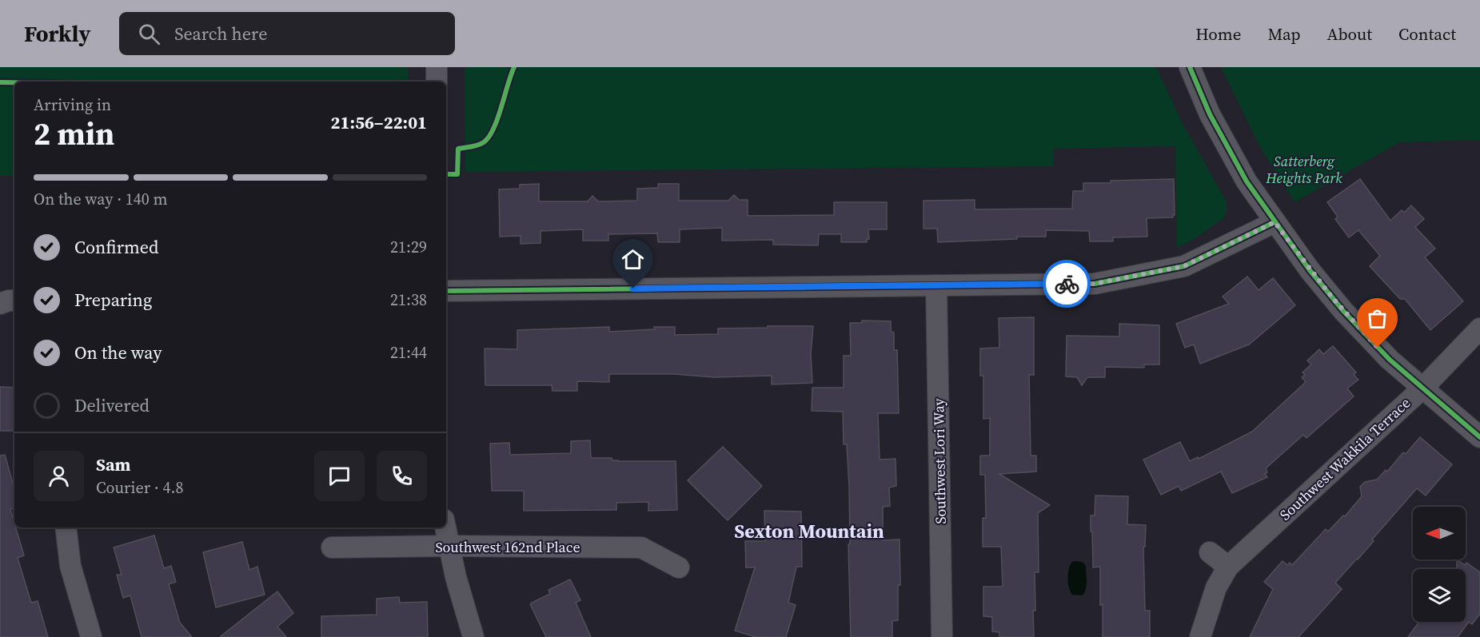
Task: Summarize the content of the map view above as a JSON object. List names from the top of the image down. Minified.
{"streets":{"street":["Southwest Wakkila Terrace","Southwest Lori Way","Southwest 162nd Place"]},"districts":["Sexton Mountain"],"parks":["Satterberg Heights Park"],"north":"left","page":{"header":"Forkly","search":"Search here","nav":["Home","Map","About","Contact"],"heading":["2 min","Arriving in","21:56–22:01"],"panel":["Sam","Courier · 4.8"],"bar":"On the way · 140 m","list":[["Confirmed","21:29"],["Preparing","21:38"],["On the way","21:44"],"Delivered"]}}
